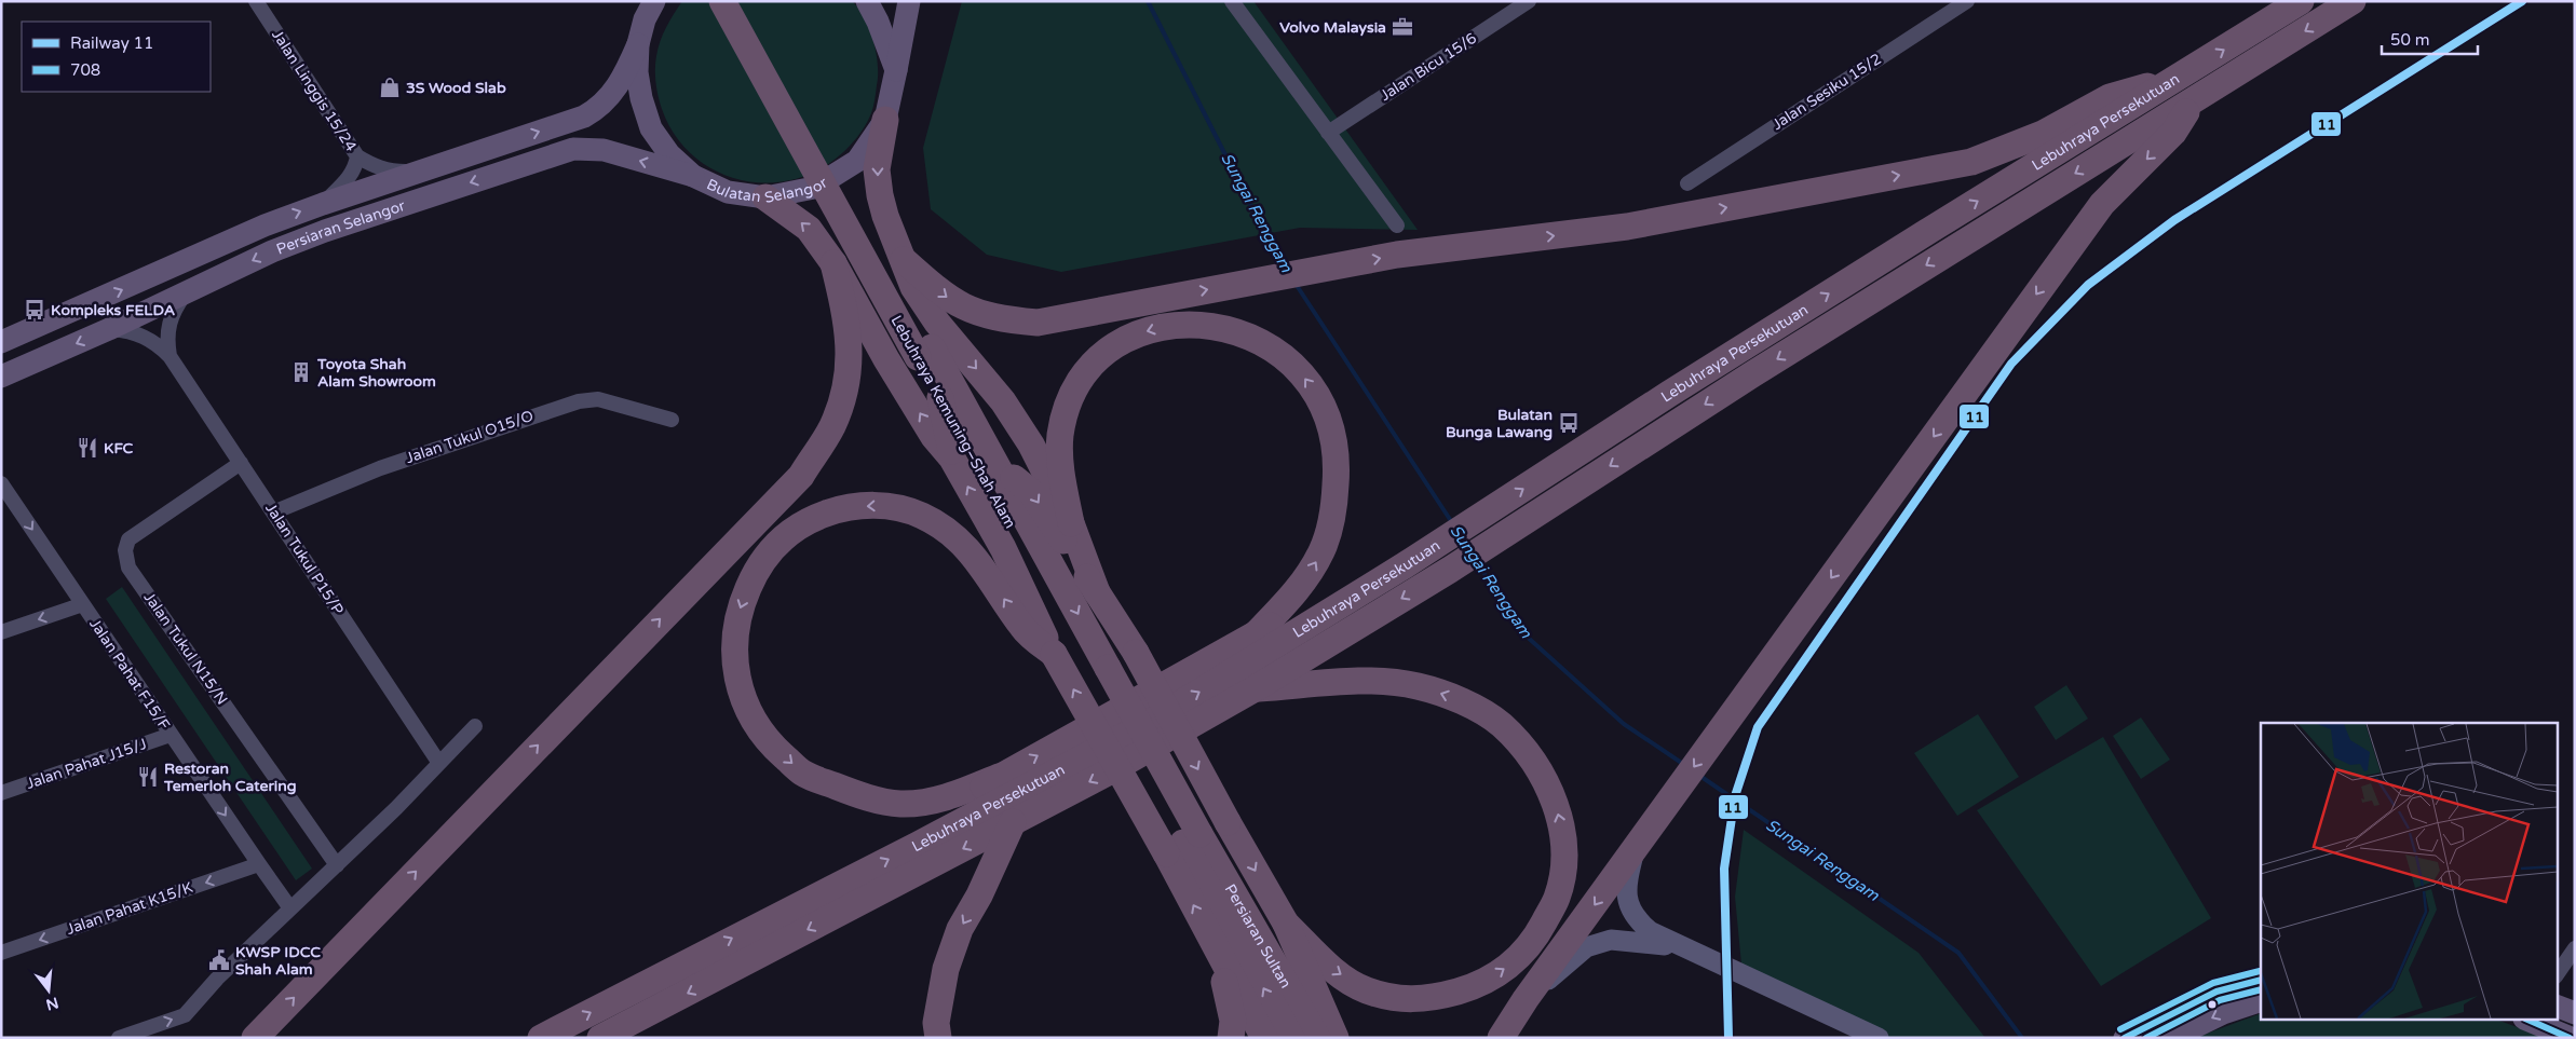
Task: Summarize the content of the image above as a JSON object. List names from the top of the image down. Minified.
{"streets":{"highway":["Lebuhraya Persekutuan","Lebuhraya Kemuning–Shah Alam","Persiaran Sultan"],"main road":["Bulatan Selangor","Persiaran Selangor"],"street":["Jalan Bicu 15/6","Jalan Linggis 15/24","Jalan Sesiku 15/2","Jalan Tukul O15/O","Jalan Tukul P15/P","Jalan Tukul N15/N","Jalan Pahat F15/F","Jalan Pahat J15/J","Jalan Pahat K15/K"]},"crossings":[["Jalan Linggis 15/24","Persiaran Selangor"],["Bulatan Selangor","Persiaran Selangor"],["Lebuhraya Kemuning–Shah Alam","Persiaran Sultan"],["Jalan Tukul O15/O","Jalan Tukul P15/P"],["Jalan Tukul P15/P","Jalan Tukul N15/N"],["Jalan Pahat F15/F","Jalan Pahat J15/J"],["Jalan Pahat F15/F","Jalan Pahat K15/K"]],"one_way":["Jalan Pahat F15/F"],"water":["Sungai Renggam"],"places":{"office":["Volvo Malaysia"],"shop":["3S Wood Slab"],"bus stop":["Kompleks FELDA","Bulatan Bunga Lawang"],"building":["Toyota Shah Alam Showroom"],"restaurant":["KFC","Restoran Temerloh Catering"],"public building":["KWSP IDCC Shah Alam"]},"lines":["rail line 11","transit line 708"],"legend":["Railway 11","708"],"scale_bar":"50 m","north":"bottom"}
